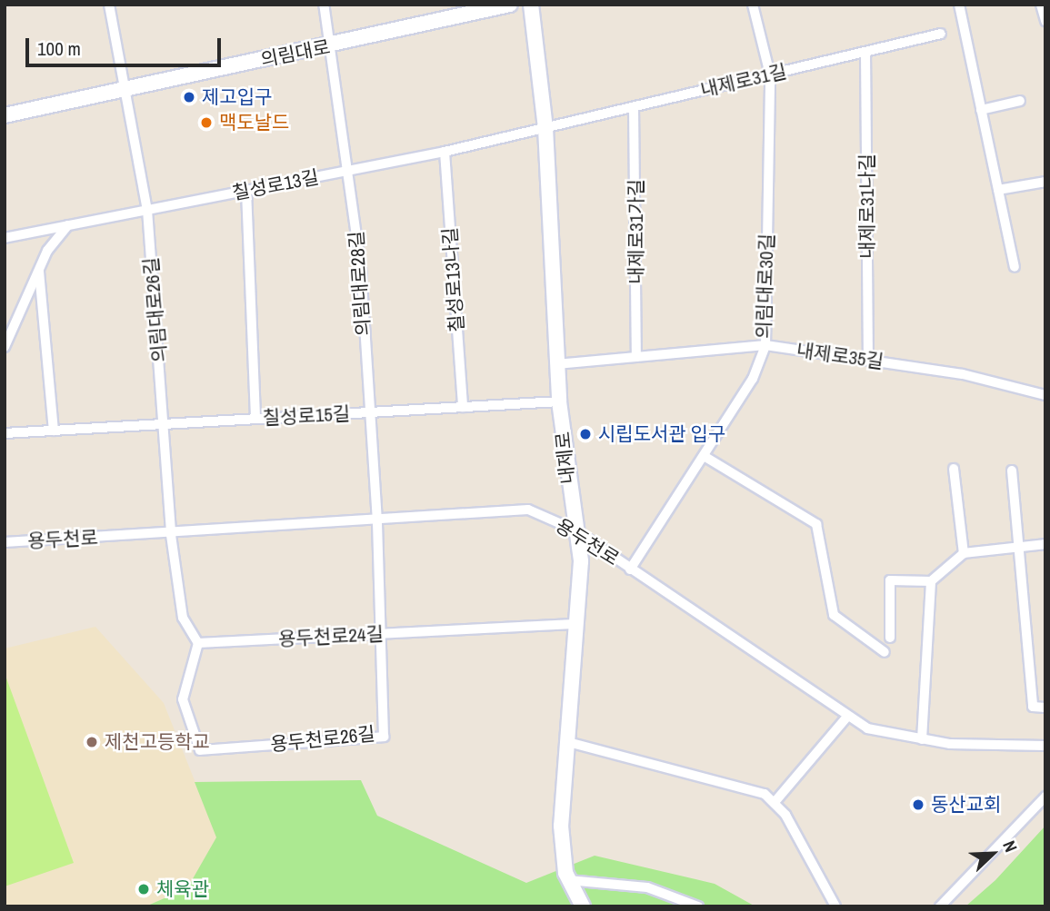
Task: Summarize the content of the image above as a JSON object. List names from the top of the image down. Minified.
{"streets":{"street":["의림대로","내제로31길","칠성로13길","내제로31나길","내제로31가길","칠성로13나길","의림대로28길","의림대로30길","의림대로26길","내제로35길","칠성로15길","내제로","용두천로","용두천로24길","용두천로26길"]},"crossings":[["의림대로","의림대로28길"],["의림대로","의림대로26길"],["내제로31길","칠성로13길"],["내제로31길","내제로31나길"],["내제로31길","내제로31가길"],["내제로31길","의림대로30길"],["내제로31길","내제로"],["칠성로13길","칠성로13나길"],["칠성로13길","의림대로28길"],["칠성로13길","의림대로26길"],["칠성로13길","내제로"],["내제로31나길","내제로35길"],["내제로31가길","내제로35길"],["칠성로13나길","칠성로15길"],["의림대로28길","칠성로15길"],["의림대로28길","용두천로"],["의림대로28길","용두천로26길"],["의림대로30길","내제로35길"],["의림대로30길","용두천로"],["의림대로26길","칠성로15길"],["의림대로26길","용두천로"],["내제로35길","내제로"],["칠성로15길","내제로"],["내제로","용두천로"],["내제로","용두천로24길"],["용두천로","용두천로26길"],["용두천로24길","용두천로26길"]],"places":["제고입구","맥도날드","시립도서관 입구","제천고등학교","동산교회","체육관"],"scale_bar":"100 m","north":"top right"}
